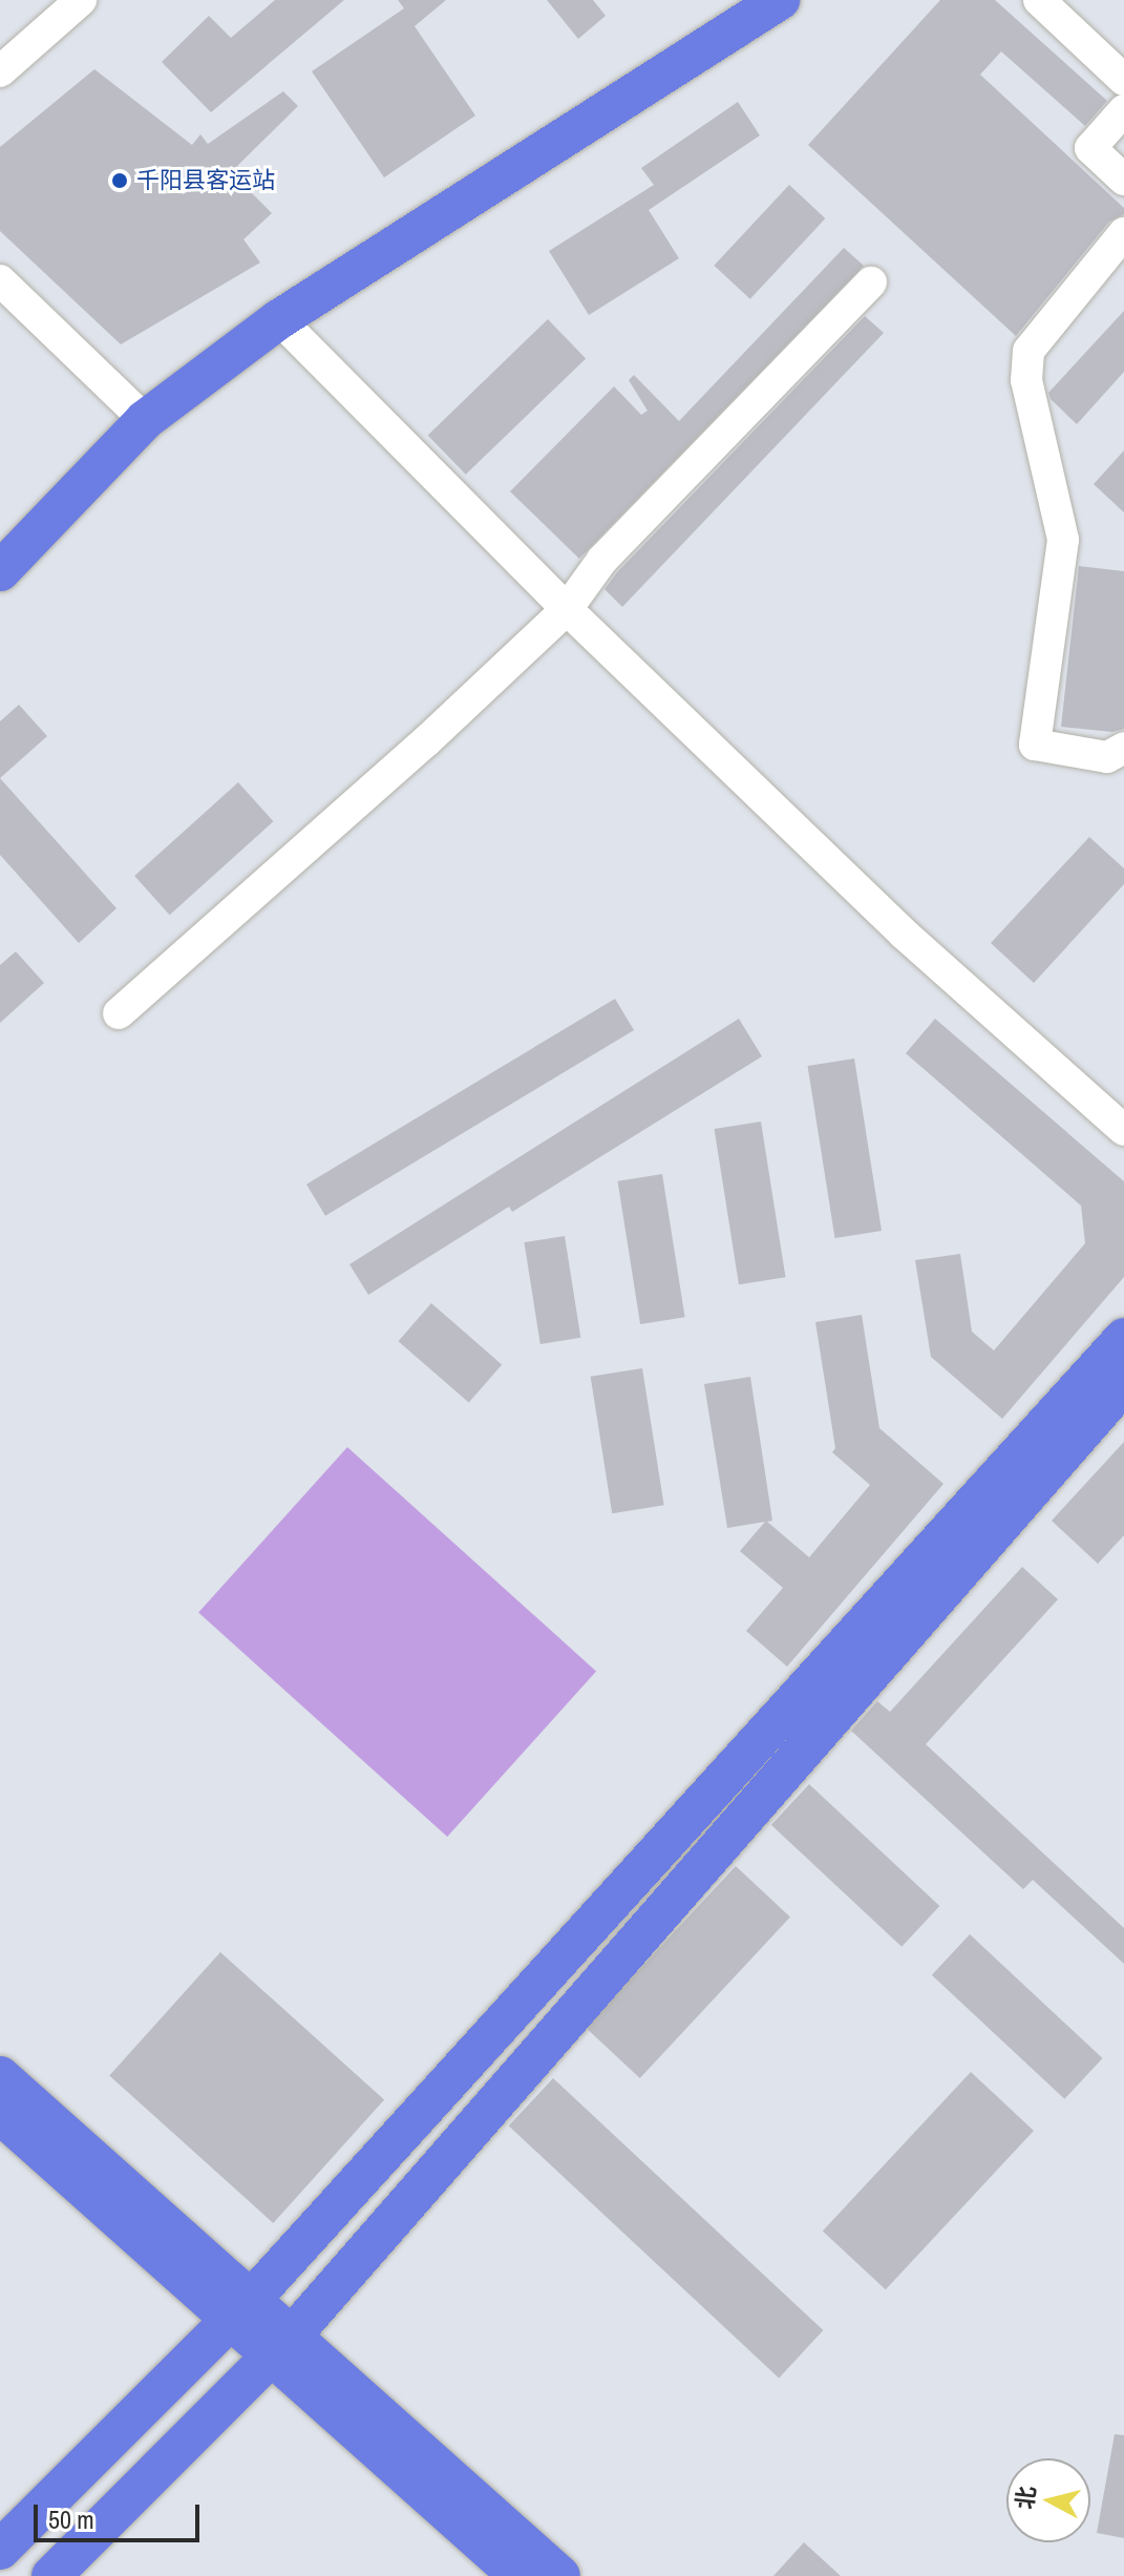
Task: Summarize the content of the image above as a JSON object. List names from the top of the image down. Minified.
{"places":["千阳县客运站"],"scale_bar":"50 m","north":"left"}
